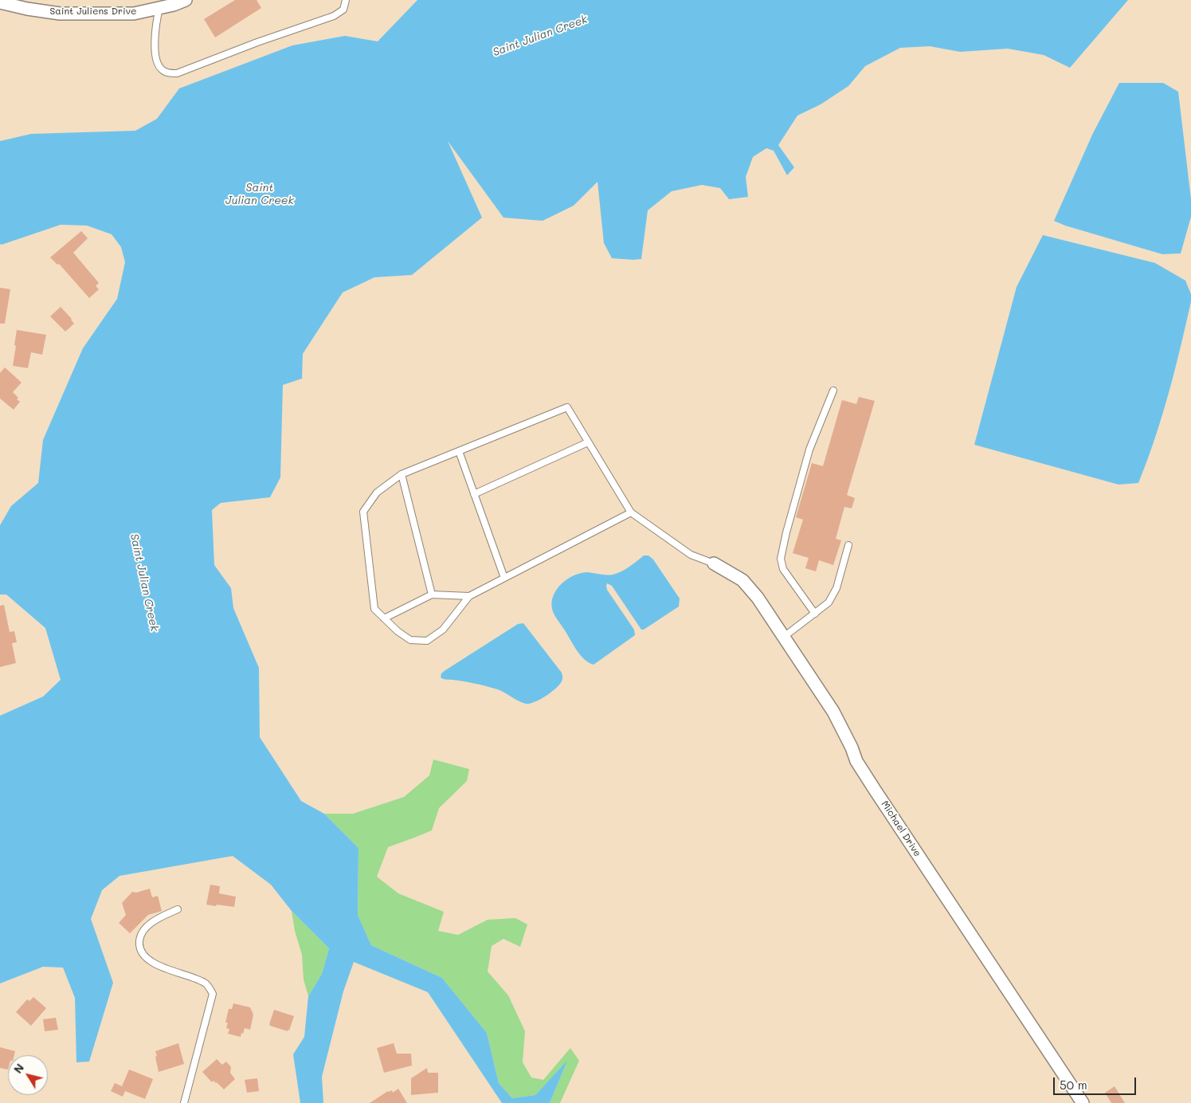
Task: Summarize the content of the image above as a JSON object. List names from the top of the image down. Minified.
{"streets":{"street":["Saint Juliens Drive","Michael Drive"]},"water":["Saint Julian Creek"],"scale_bar":"50 m","north":"top left"}
